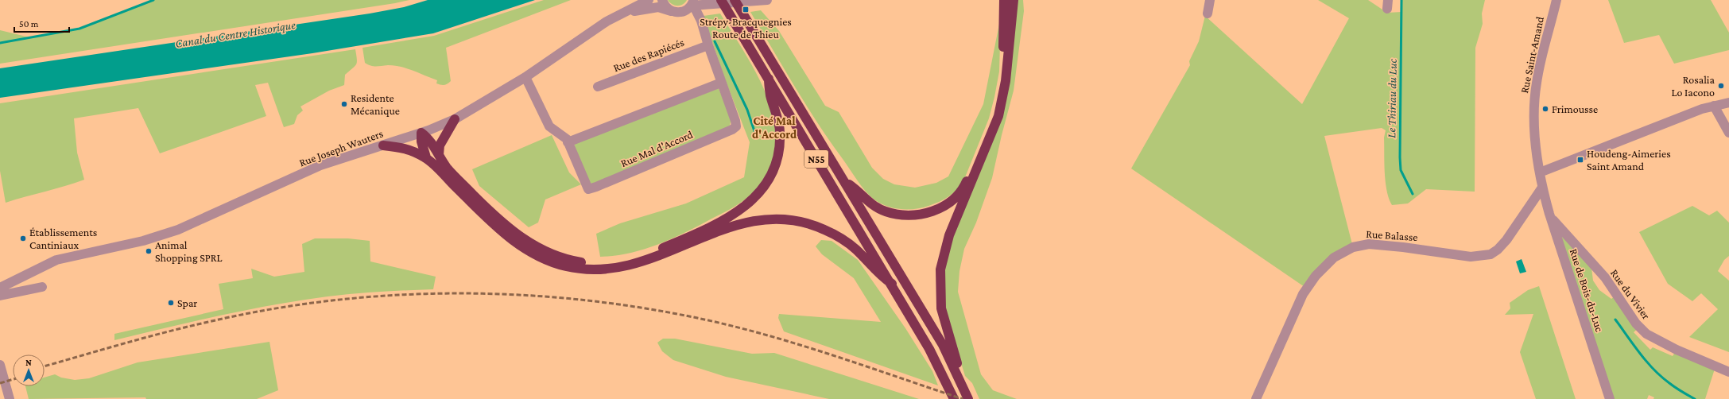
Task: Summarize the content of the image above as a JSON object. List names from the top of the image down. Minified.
{"streets":{"highway":["N55"],"street":["Rue des Rapiécés","Rue Saint-Amand","Rue Joseph Wauters","Rue Mal d'Accord","Rue Balasse","Rue de Bois-du-Luc","Rue du Vivier"]},"crossings":[["Rue des Rapiécés","Rue Mal d'Accord"],["Rue Saint-Amand","Rue Balasse"],["Rue Saint-Amand","Rue de Bois-du-Luc"],["Rue Joseph Wauters","Rue Mal d'Accord"],["Rue Balasse","Rue de Bois-du-Luc"],["Rue de Bois-du-Luc","Rue du Vivier"]],"districts":["Cité Mal d'Accord"],"water":["Canal du Centre Historique","Le Thiriau du Luc"],"places":{"transit":["Strépy-Bracquegnies Route de Thieu","Houdeng-Aimeries Saint Amand"],"other":["Rosalia Lo Iacono","Residente Mécanique","Frimousse","Établissements Cantiniaux","Animal Shopping SPRL","Spar"]},"scale_bar":"50 m","north":"top"}
